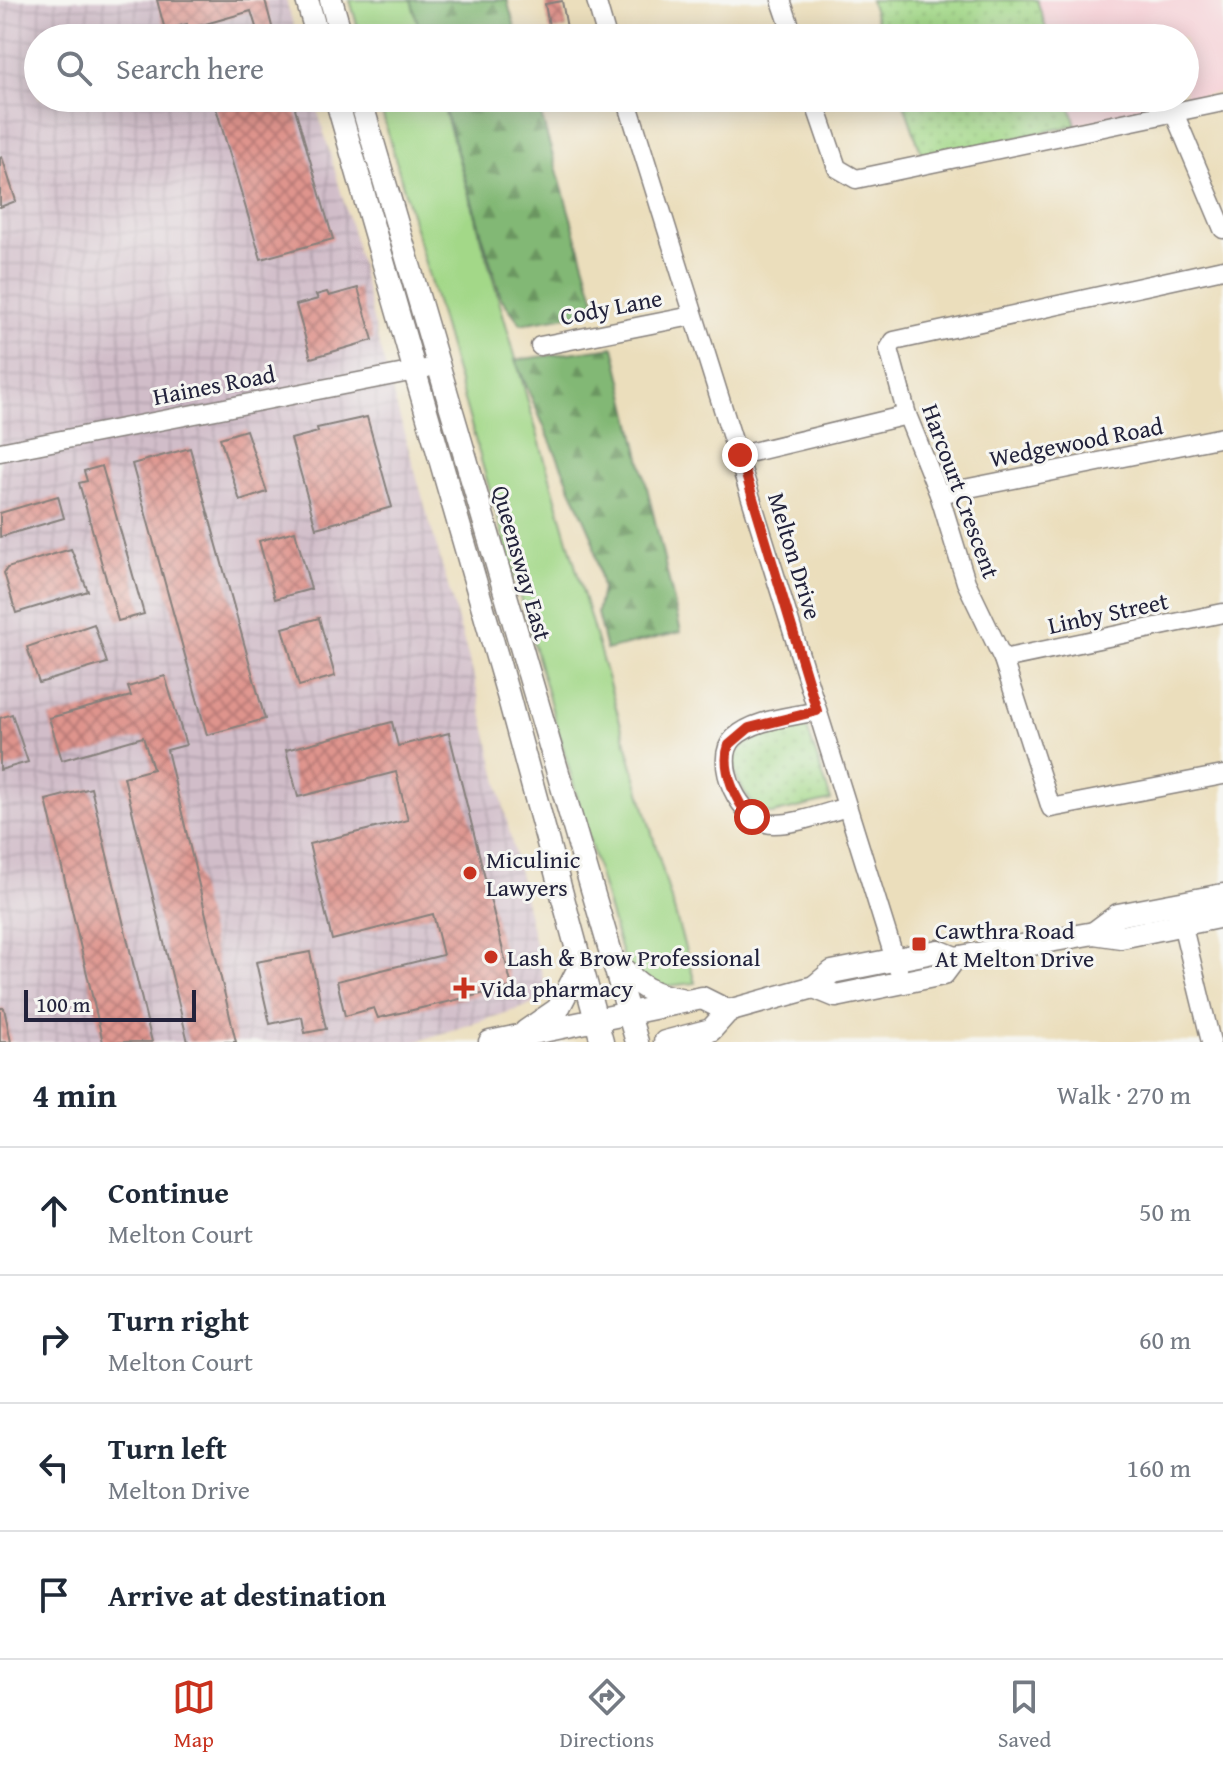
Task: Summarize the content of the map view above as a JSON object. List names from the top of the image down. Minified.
{"streets":{"main road":["Queensway East"],"street":["Cody Lane","Haines Road","Wedgewood Road","Harcourt Crescent","Melton Drive","Linby Street"]},"crossings":[["Cody Lane","Melton Drive"],["Haines Road","Queensway East"],["Wedgewood Road","Harcourt Crescent"],["Harcourt Crescent","Linby Street"]],"places":{"other":["Miculinic Lawyers","Lash & Brow Professional"],"transit":["Cawthra Road At Melton Drive"],"health":["Vida pharmacy"]},"scale_bar":"100 m","page":{"search":"Search here","scale":"100 m","heading":["4 min","Walk · 270 m"],"list":[["Continue","Melton Court","50 m"],["Turn right","Melton Court","60 m"],["Turn left","Melton Drive","160 m"],"Arrive at destination"],"nav":["Map","Directions","Saved"]}}
